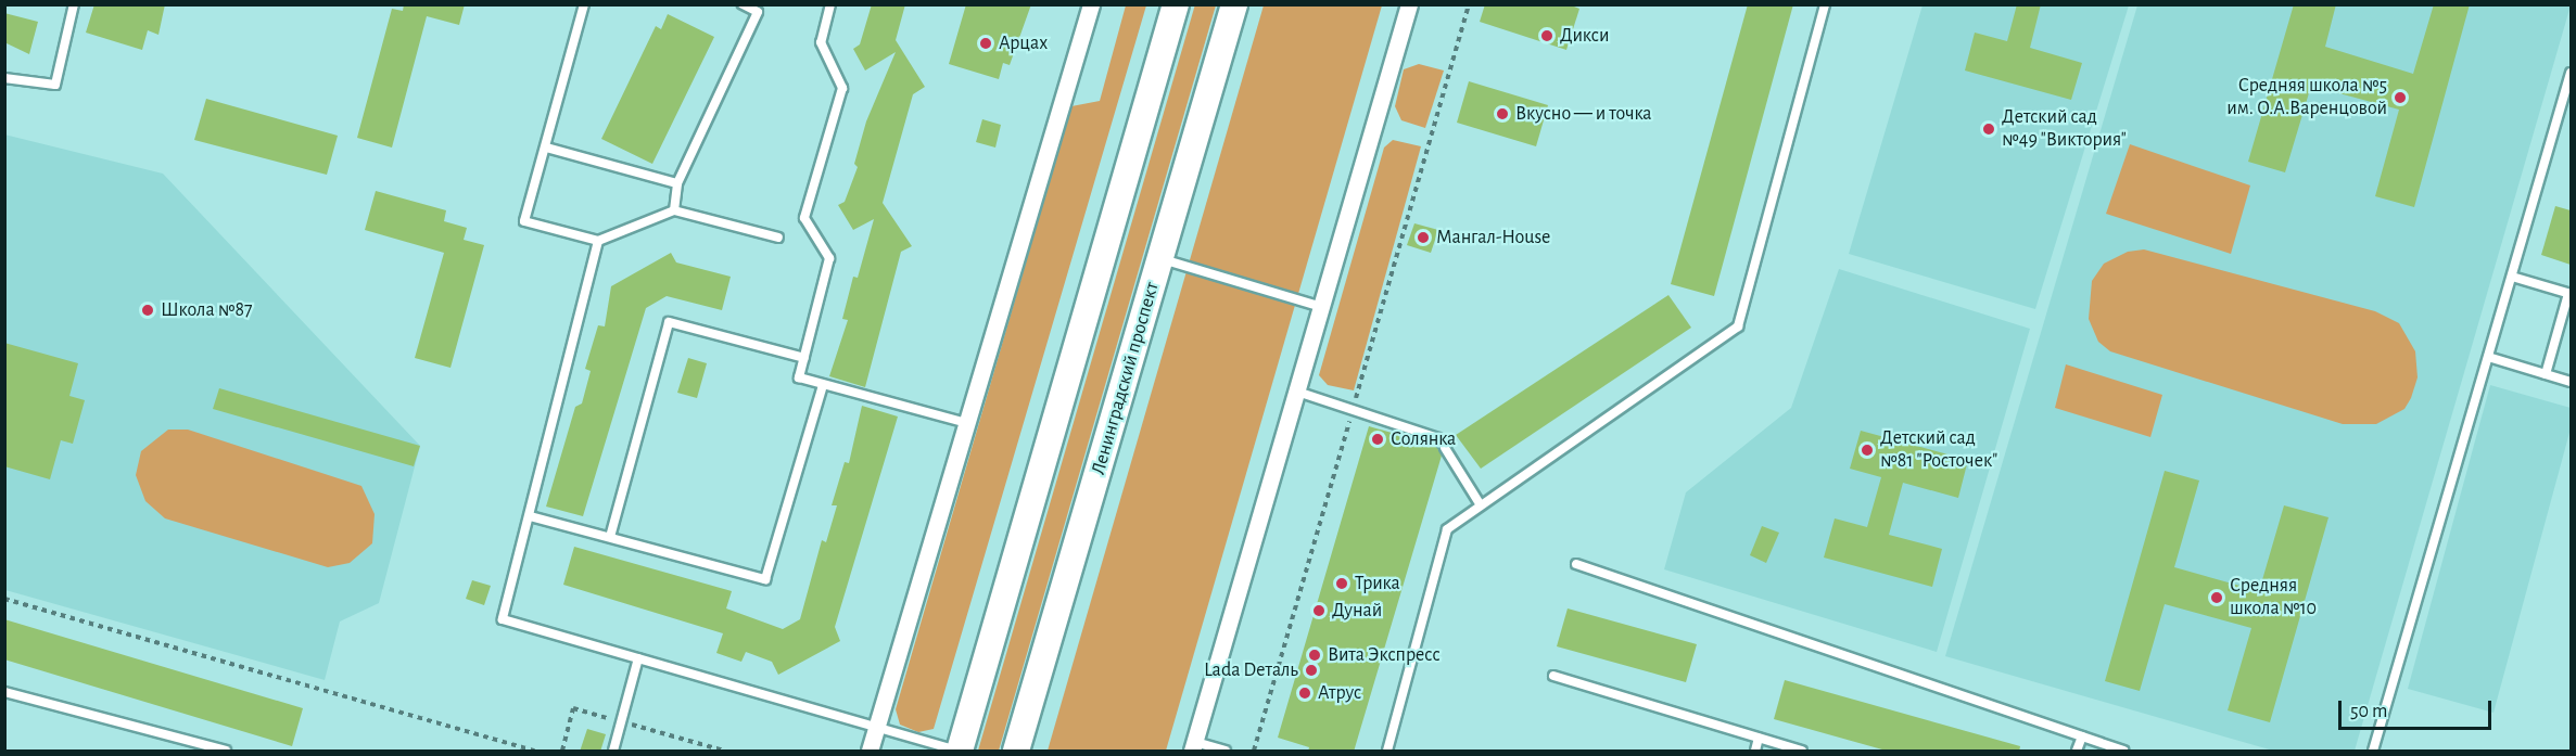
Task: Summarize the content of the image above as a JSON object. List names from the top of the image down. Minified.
{"streets":{"main road":["Ленинградский проспект"]},"places":["Дикси","Арцах","Средняя школа №5 им. О.А.Варенцовой","Вкусно — и точка","Детский сад №49 \"Виктория\"","Мангал-House","Школа №87","Солянка","Детский сад №81 \"Росточек\"","Трика","Средняя школа №10","Дунай","Вита Экспресс","Lada Dеталь","Атрус"],"scale_bar":"50 m"}
